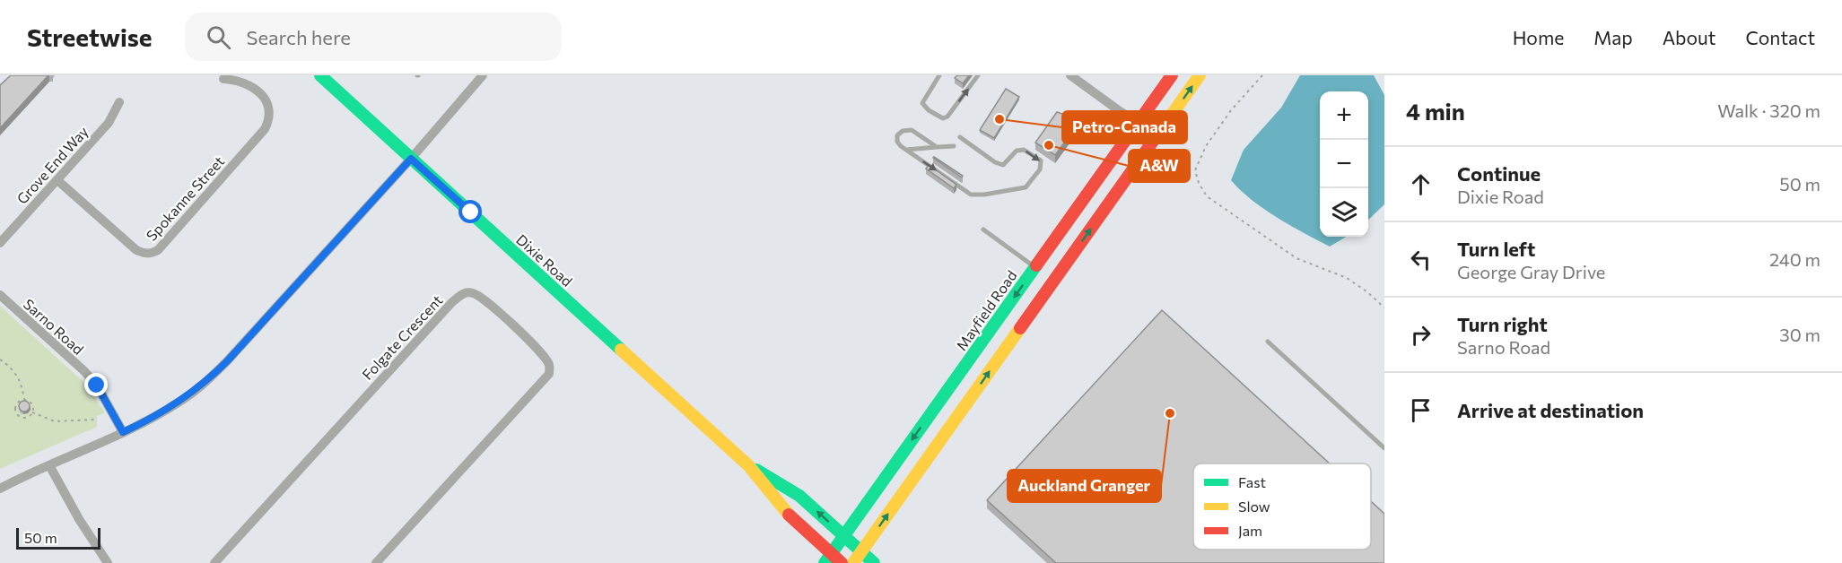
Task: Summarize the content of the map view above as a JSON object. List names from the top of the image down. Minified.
{"streets":{"main road":["Dixie Road","Mayfield Road"],"street":["Grove End Way","Spokanne Street","Sarno Road","Folgate Crescent"]},"crossings":[["Grove End Way","Spokanne Street"],["Dixie Road","Mayfield Road"]],"places":["Petro-Canada","A&W","Auckland Granger"],"legend":["Fast","Slow","Jam"],"scale_bar":"50 m","page":{"header":"Streetwise","search":"Search here","nav":["Home","Map","About","Contact"],"heading":["4 min","Walk · 320 m"],"map_buttons":["+","−"],"list":[["Continue","Dixie Road","50 m"],["Turn left","George Gray Drive","240 m"],["Turn right","Sarno Road","30 m"],"Arrive at destination"],"scale":"50 m"}}
